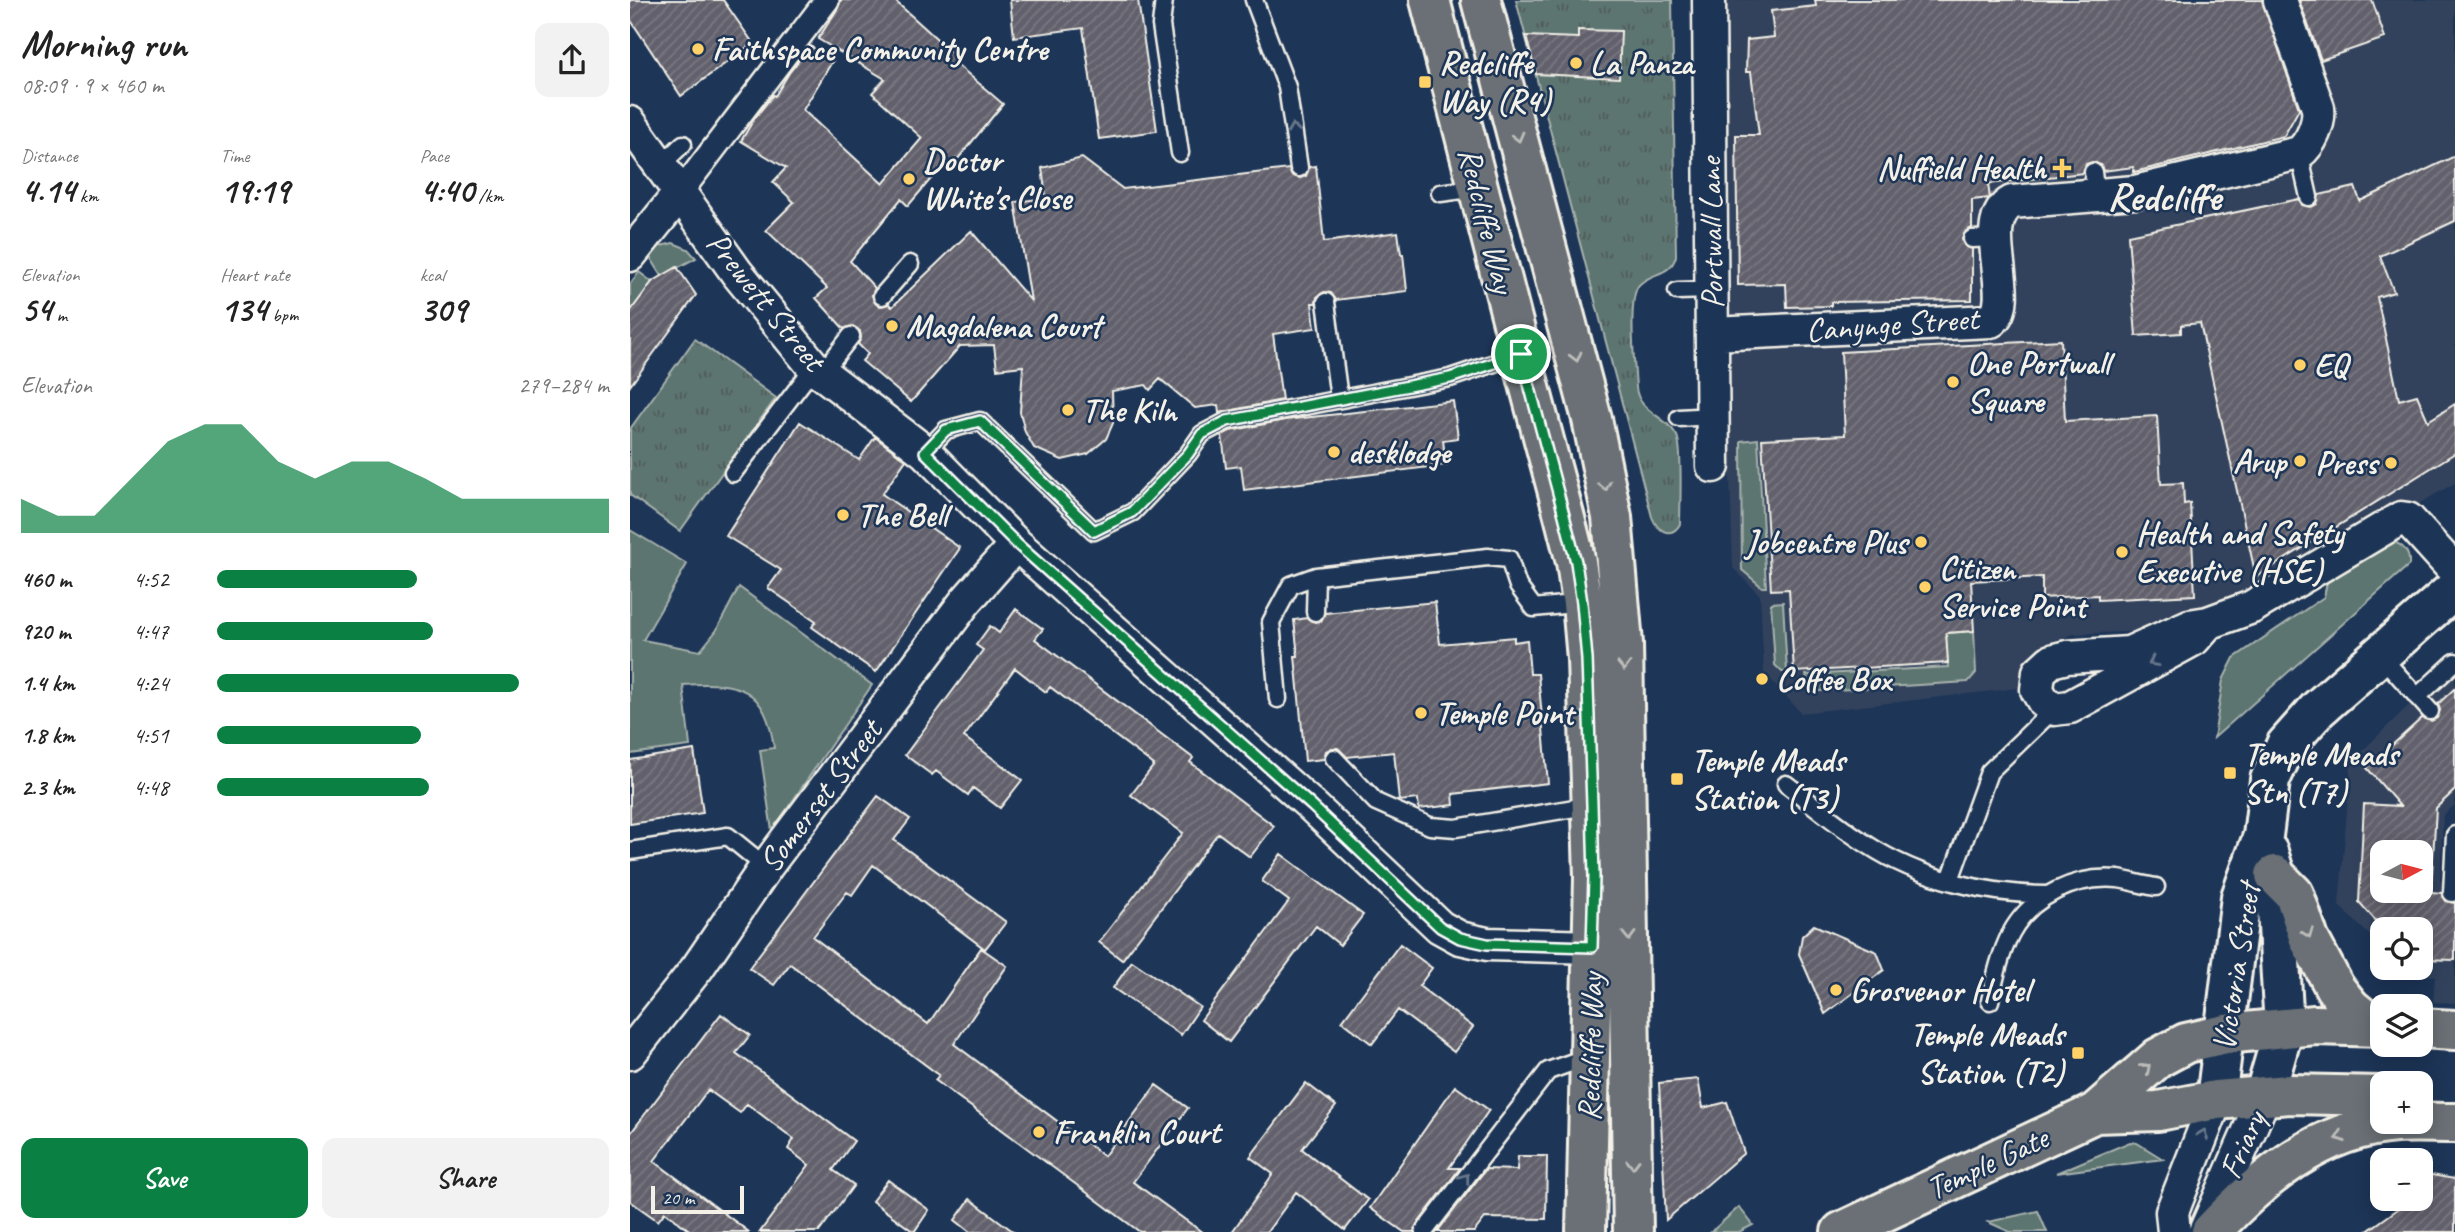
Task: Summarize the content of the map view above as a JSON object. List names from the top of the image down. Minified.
{"streets":{"main road":["Redcliffe Way","Victoria Street","Temple Gate"],"street":["Portwall Lane","Prewett Street","Canynge Street","Somerset Street","Friary"]},"crossings":[["Redcliffe Way","Prewett Street"],["Portwall Lane","Canynge Street"],["Prewett Street","Somerset Street"],["Victoria Street","Friary"],["Victoria Street","Temple Gate"],["Friary","Temple Gate"]],"districts":["Redcliffe"],"places":{"other":["Faithspace Community Centre","La Panza","Doctor White's Close","Magdalena Court","EQ","One Portwall Square","The Kiln","desklodge","Arup","Press","The Bell","Jobcentre Plus","Health and Safety Executive (HSE)","Citizen Service Point","Coffee Box","Temple Point","Grosvenor Hotel","Franklin Court"],"transit":["Redcliffe Way (R4)","Temple Meads Stn (T7)","Temple Meads Station (T3)","Temple Meads Station (T2)"],"health":["Nuffield Health"]},"scale_bar":"20 m","north":"right","page":{"heading":["Morning run","08:09 · 9 × 460 m"],"stats":[["Distance","4.14 km"],["Time","19:19"],["Pace","4:40 /km"],["Elevation","54 m"],["Heart rate","134 bpm"],["kcal","309"]],"chart":["Elevation","279–284 m"],"list":[{"name":"460 m","note":"4:52"},{"name":"920 m","note":"4:47"},{"name":"1.4 km","note":"4:24"},{"name":"1.8 km","note":"4:51"},{"name":"2.3 km","note":"4:48"}],"map_buttons":["+","−"],"buttons":["Save","Share"],"scale":"20 m"}}
